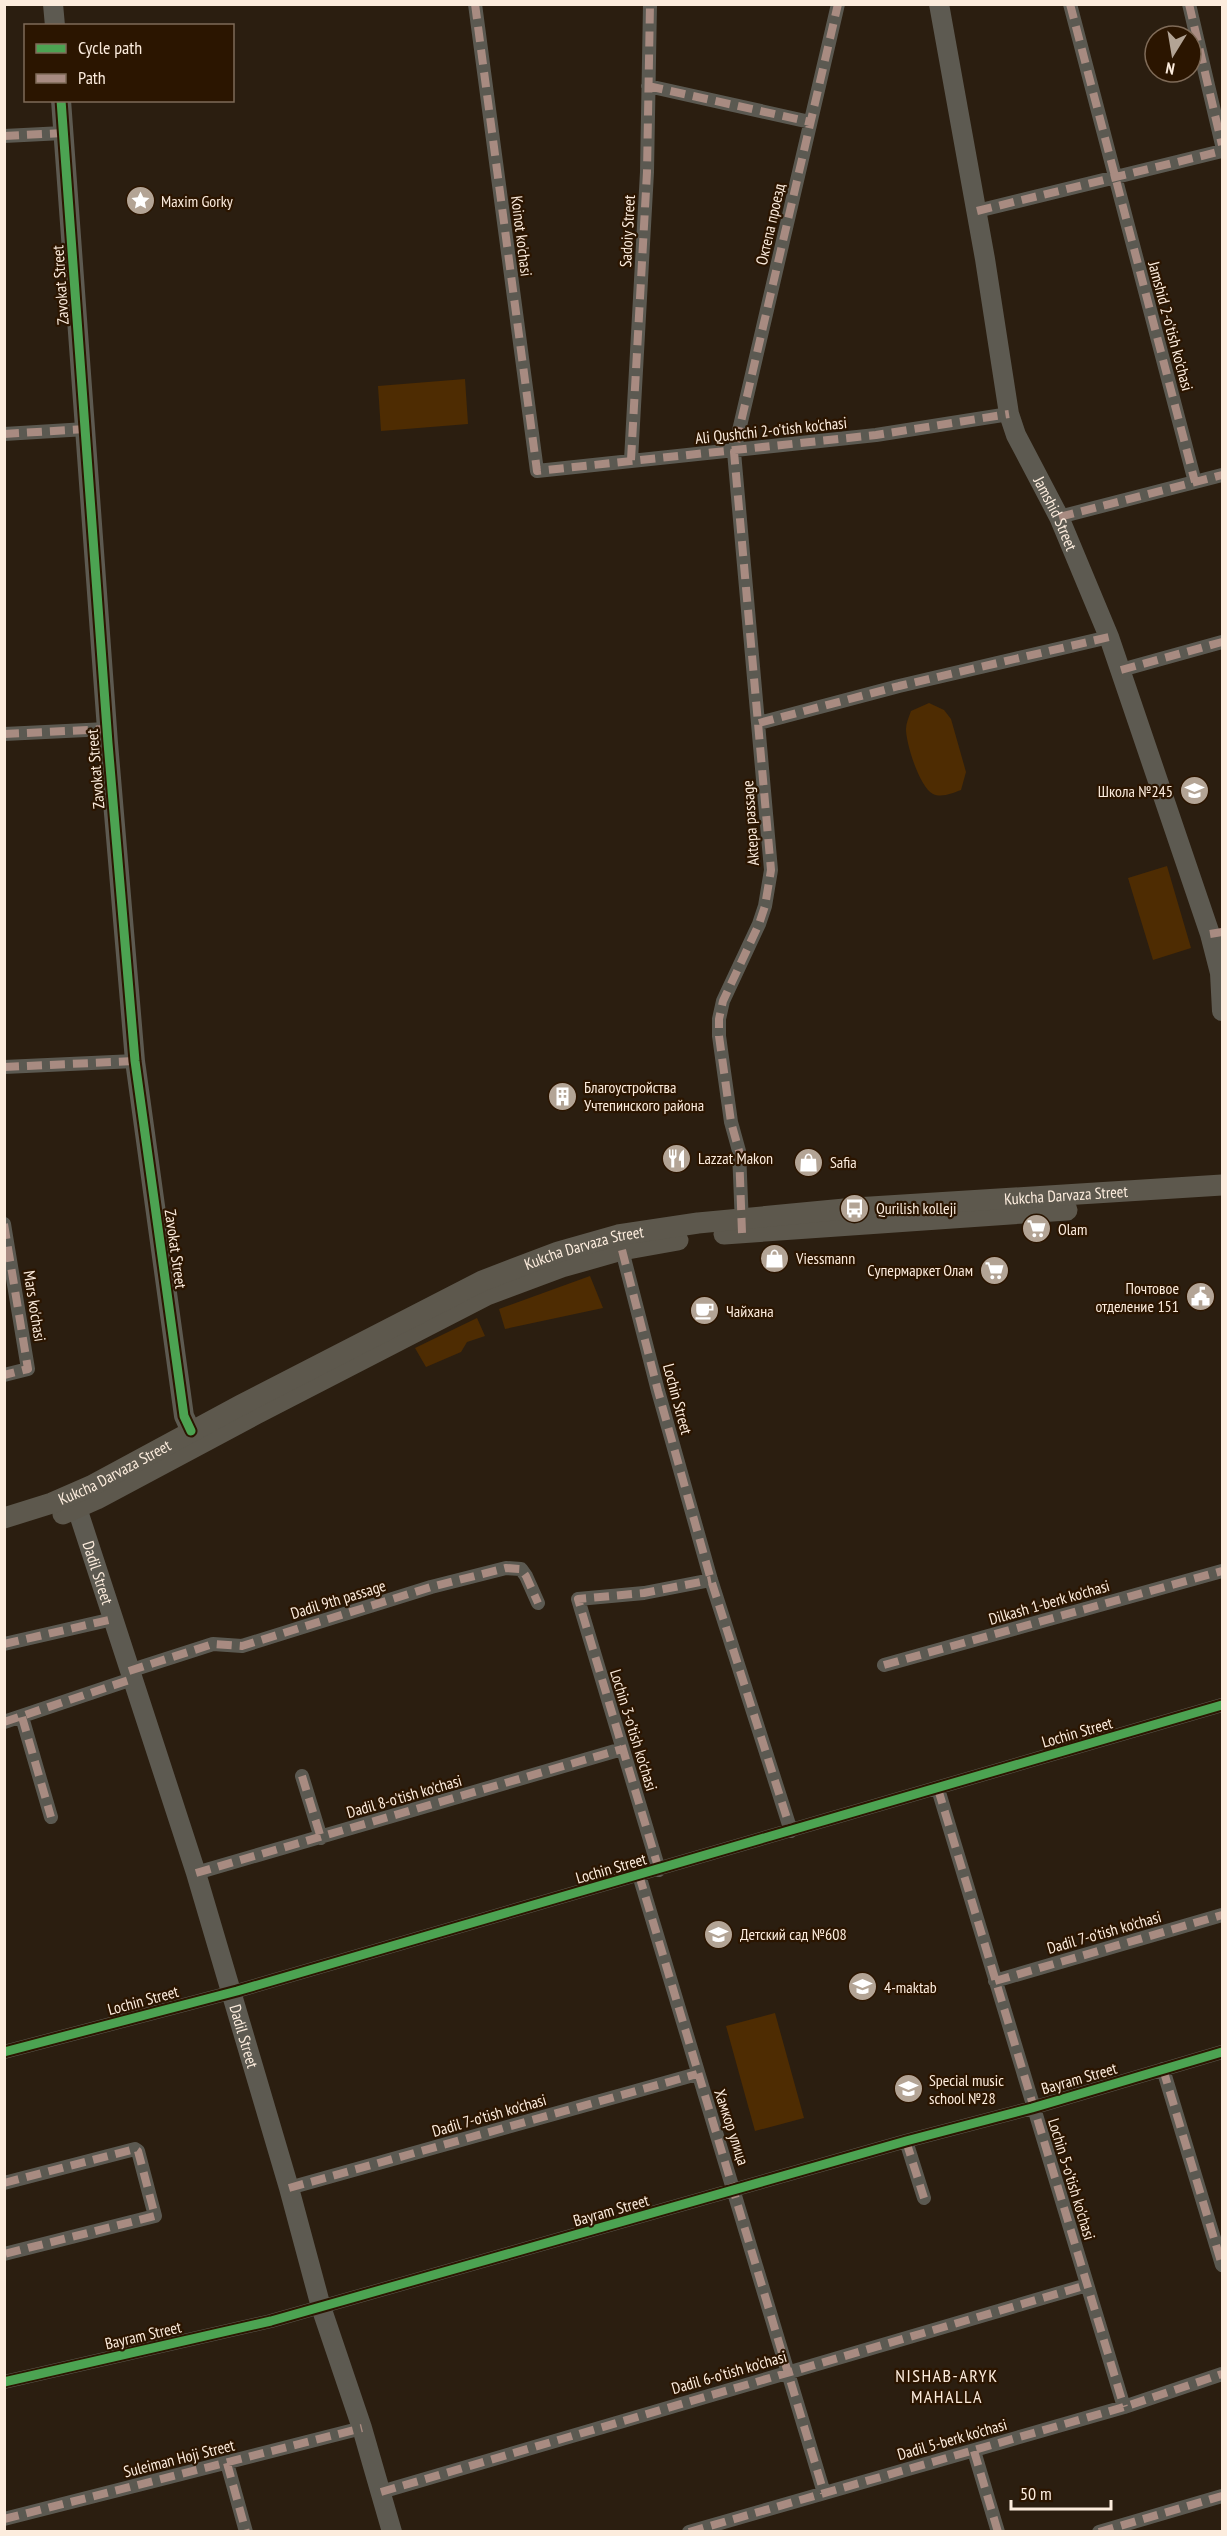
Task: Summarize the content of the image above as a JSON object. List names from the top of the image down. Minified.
{"streets":{"main road":["Kukcha Darvaza Street"],"street":["Октепа проезд","Sadoiy Street","Koinot ko'chasi","Zavokat Street","Jamshid 2-o'tish ko'chasi","Ali Qushchi 2-o'tish ko'chasi","Jamshid Street","Aktepa passage","Mars ko'chasi","Lochin Street","Dadil Street","Dadil 9th passage","Dilkash 1-berk ko'chasi","Lochin 3-o'tish ko'chasi","Dadil 8-o'tish ko'chasi","Dadil 7-o'tish ko'chasi","Bayram Street","Хамкор улица","Lochin 5-o'tish ko'chasi","Dadil 6-o'tish ko'chasi","Dadil 5-berk ko'chasi","Suleiman Hoji Street"]},"crossings":[["Октепа проезд","Ali Qushchi 2-o'tish ko'chasi"],["Октепа проезд","Aktepa passage"],["Sadoiy Street","Ali Qushchi 2-o'tish ko'chasi"],["Koinot ko'chasi","Ali Qushchi 2-o'tish ko'chasi"],["Zavokat Street","Kukcha Darvaza Street"],["Ali Qushchi 2-o'tish ko'chasi","Jamshid Street"],["Ali Qushchi 2-o'tish ko'chasi","Aktepa passage"],["Aktepa passage","Kukcha Darvaza Street"],["Kukcha Darvaza Street","Lochin Street"],["Kukcha Darvaza Street","Dadil Street"],["Lochin Street","Dadil Street"],["Lochin Street","Lochin 3-o'tish ko'chasi"],["Lochin Street","Хамкор улица"],["Lochin Street","Lochin 5-o'tish ko'chasi"],["Dadil Street","Dadil 9th passage"],["Dadil Street","Dadil 8-o'tish ko'chasi"],["Dadil Street","Dadil 7-o'tish ko'chasi"],["Dadil Street","Bayram Street"],["Dadil Street","Dadil 6-o'tish ko'chasi"],["Dadil Street","Suleiman Hoji Street"],["Lochin 3-o'tish ko'chasi","Dadil 8-o'tish ko'chasi"],["Dadil 7-o'tish ko'chasi","Хамкор улица"],["Dadil 7-o'tish ko'chasi","Lochin 5-o'tish ko'chasi"],["Bayram Street","Хамкор улица"],["Bayram Street","Lochin 5-o'tish ko'chasi"],["Хамкор улица","Dadil 6-o'tish ko'chasi"],["Хамкор улица","Dadil 5-berk ko'chasi"],["Lochin 5-o'tish ko'chasi","Dadil 6-o'tish ko'chasi"],["Lochin 5-o'tish ko'chasi","Dadil 5-berk ko'chasi"]],"districts":["NISHAB-ARYK MAHALLA"],"places":{"place":["Maxim Gorky"],"school or university":["Школа №245","Детский сад №608","4-maktab","Special music school №28"],"building":["Благоустройства Учтепинского района"],"restaurant":["Lazzat Makon"],"shop":["Safia","Viessmann"],"bus stop":["Qurilish kolleji"],"supermarket":["Olam","Супермаркет Олам"],"public building":["Почтовое отделение 151"],"cafe":["Чайхана"]},"legend":["Cycle path","Path"],"scale_bar":"50 m","north":"bottom"}
